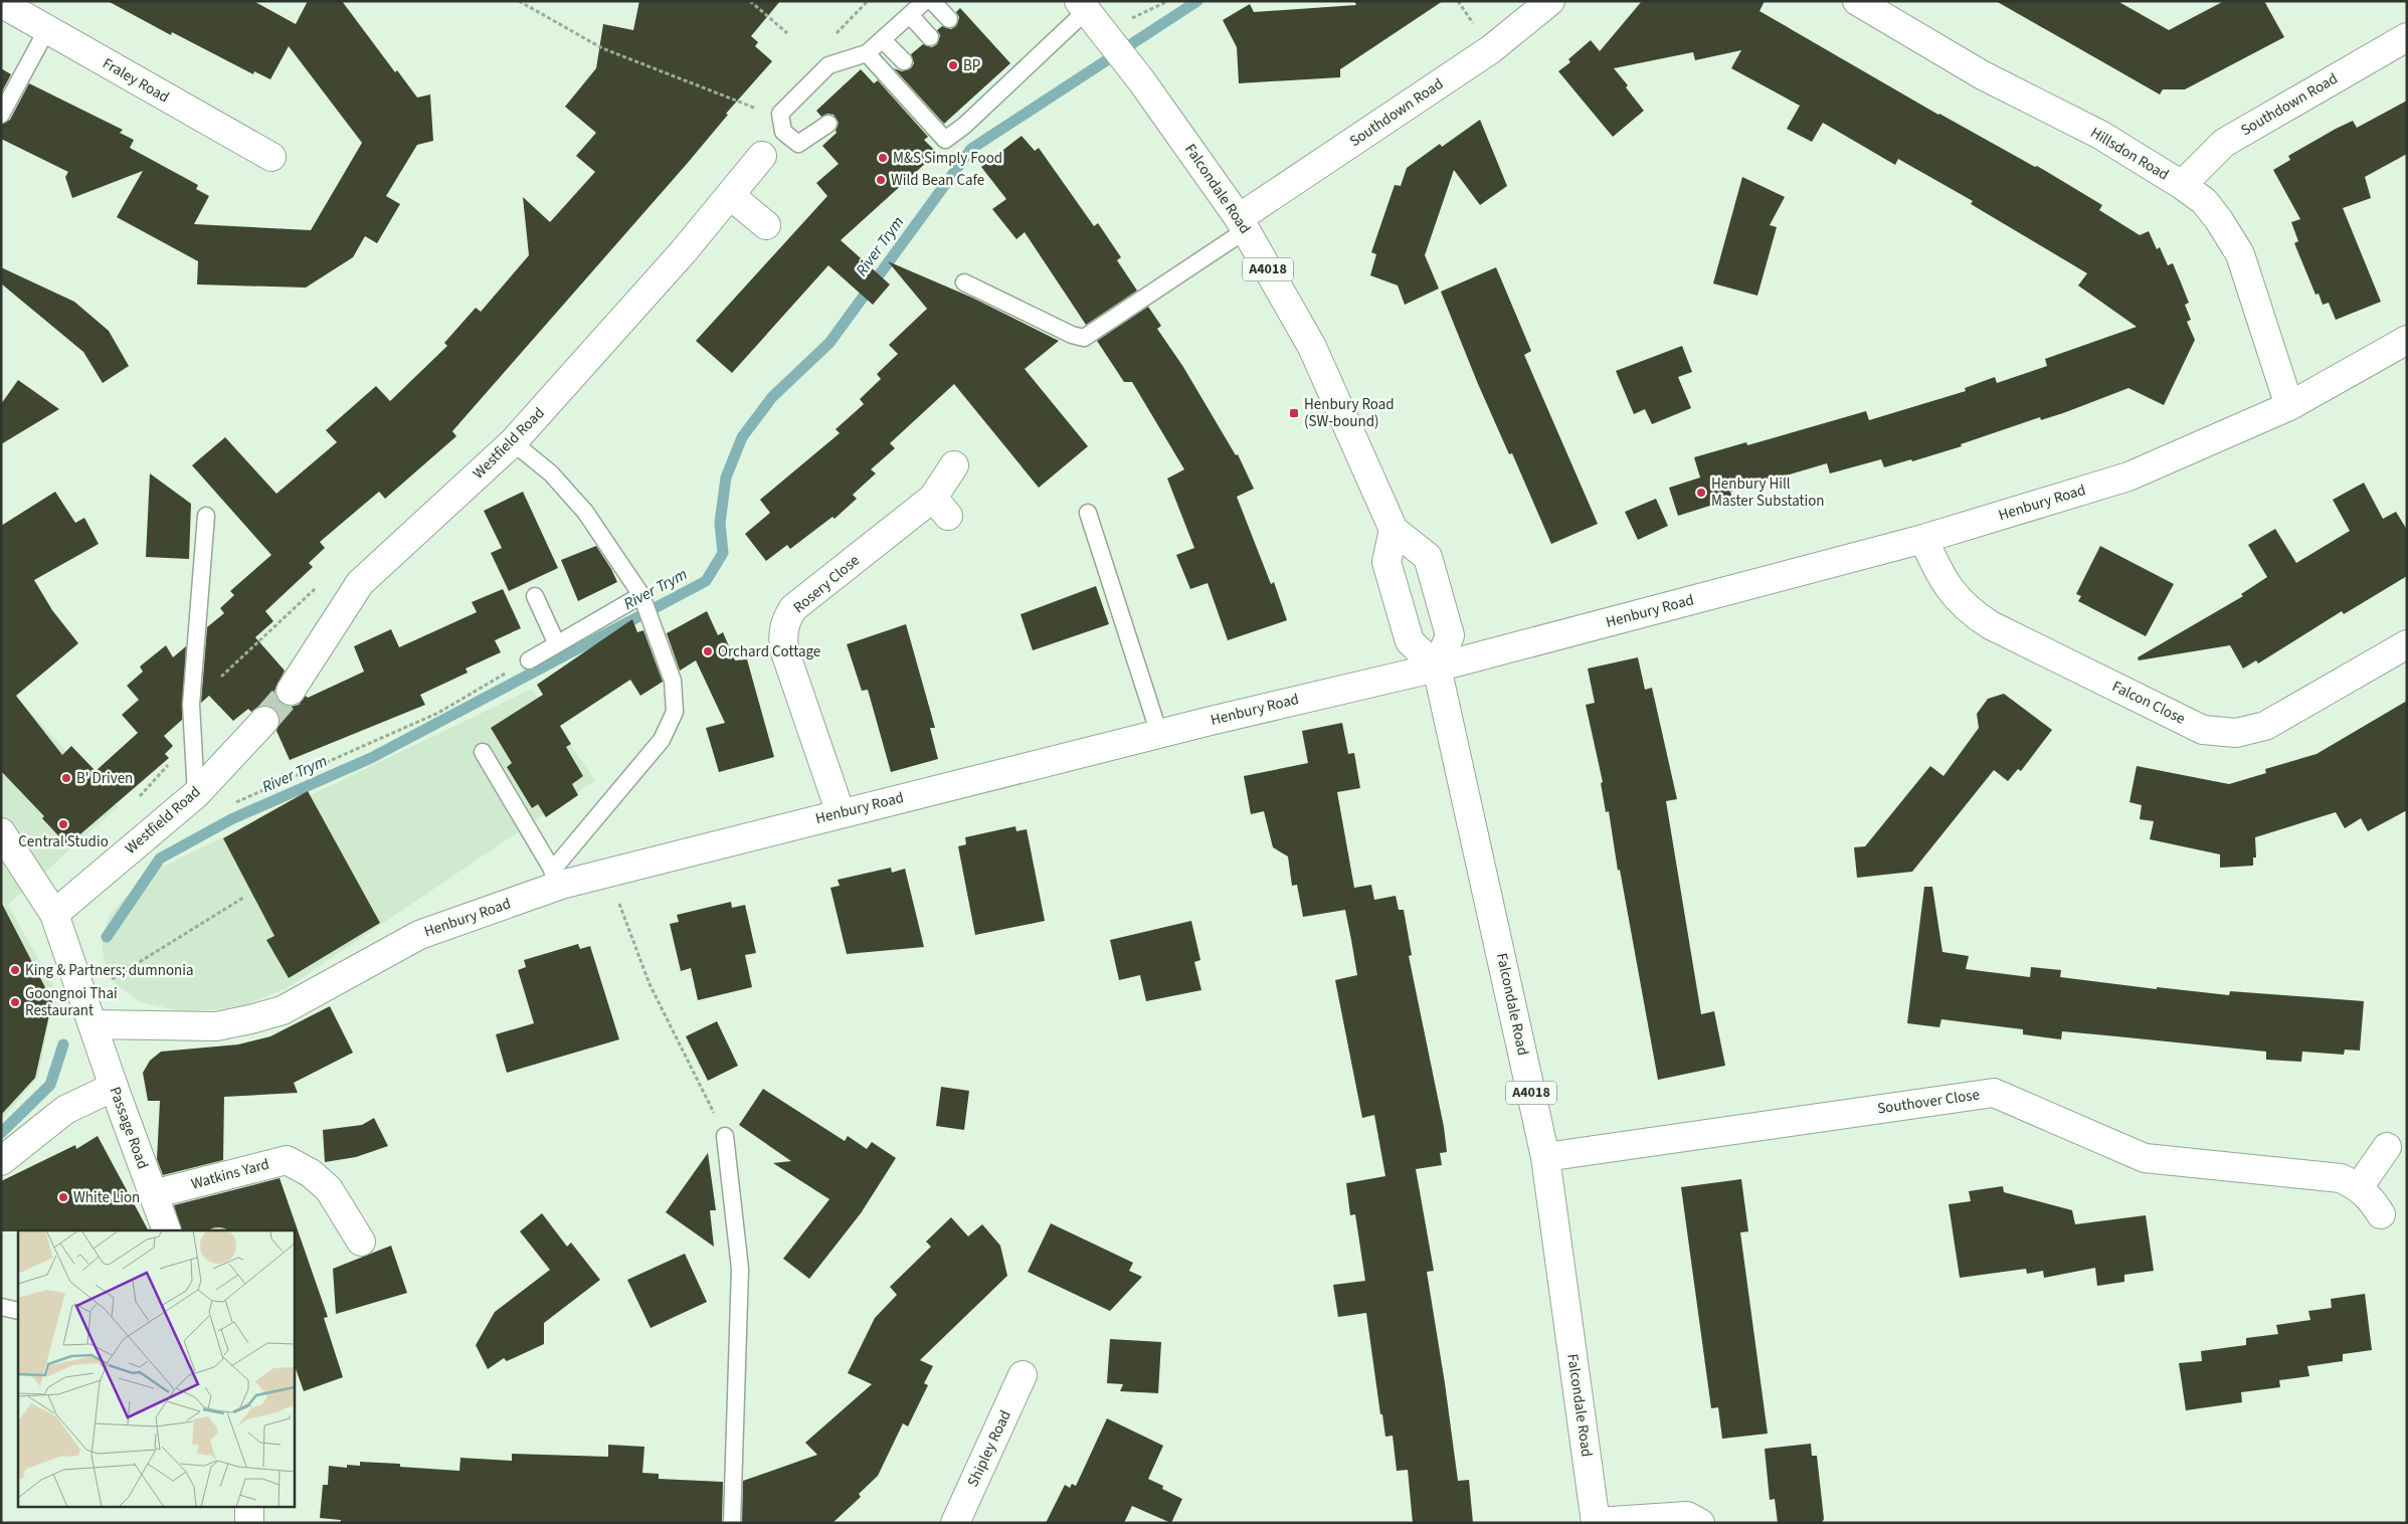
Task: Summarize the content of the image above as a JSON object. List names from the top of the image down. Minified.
{"streets":{"street":["Fraley Road","Southdown Road","Hillsdon Road","Falcondale Road","A4018","Westfield Road","Henbury Road","Rosery Close","Falcon Close","Southover Close","Passage Road","Watkins Yard","Shipley Road"]},"crossings":[["Southdown Road","Hillsdon Road"],["Southdown Road","Falcondale Road"],["Hillsdon Road","Henbury Road"],["Falcondale Road","Henbury Road"],["Falcondale Road","Southover Close"],["Westfield Road","Passage Road"],["Henbury Road","Rosery Close"],["Henbury Road","Falcon Close"],["Henbury Road","Passage Road"],["Passage Road","Watkins Yard"]],"water":["River Trym"],"places":{"other":["BP","M&S Simply Food","Wild Bean Cafe","Henbury Hill Master Substation","Orchard Cottage","B' Driven","Central Studio","King & Partners; dumnonia","Goongnoi Thai Restaurant","White Lion"],"transit":["Henbury Road (SW-bound)"]}}
